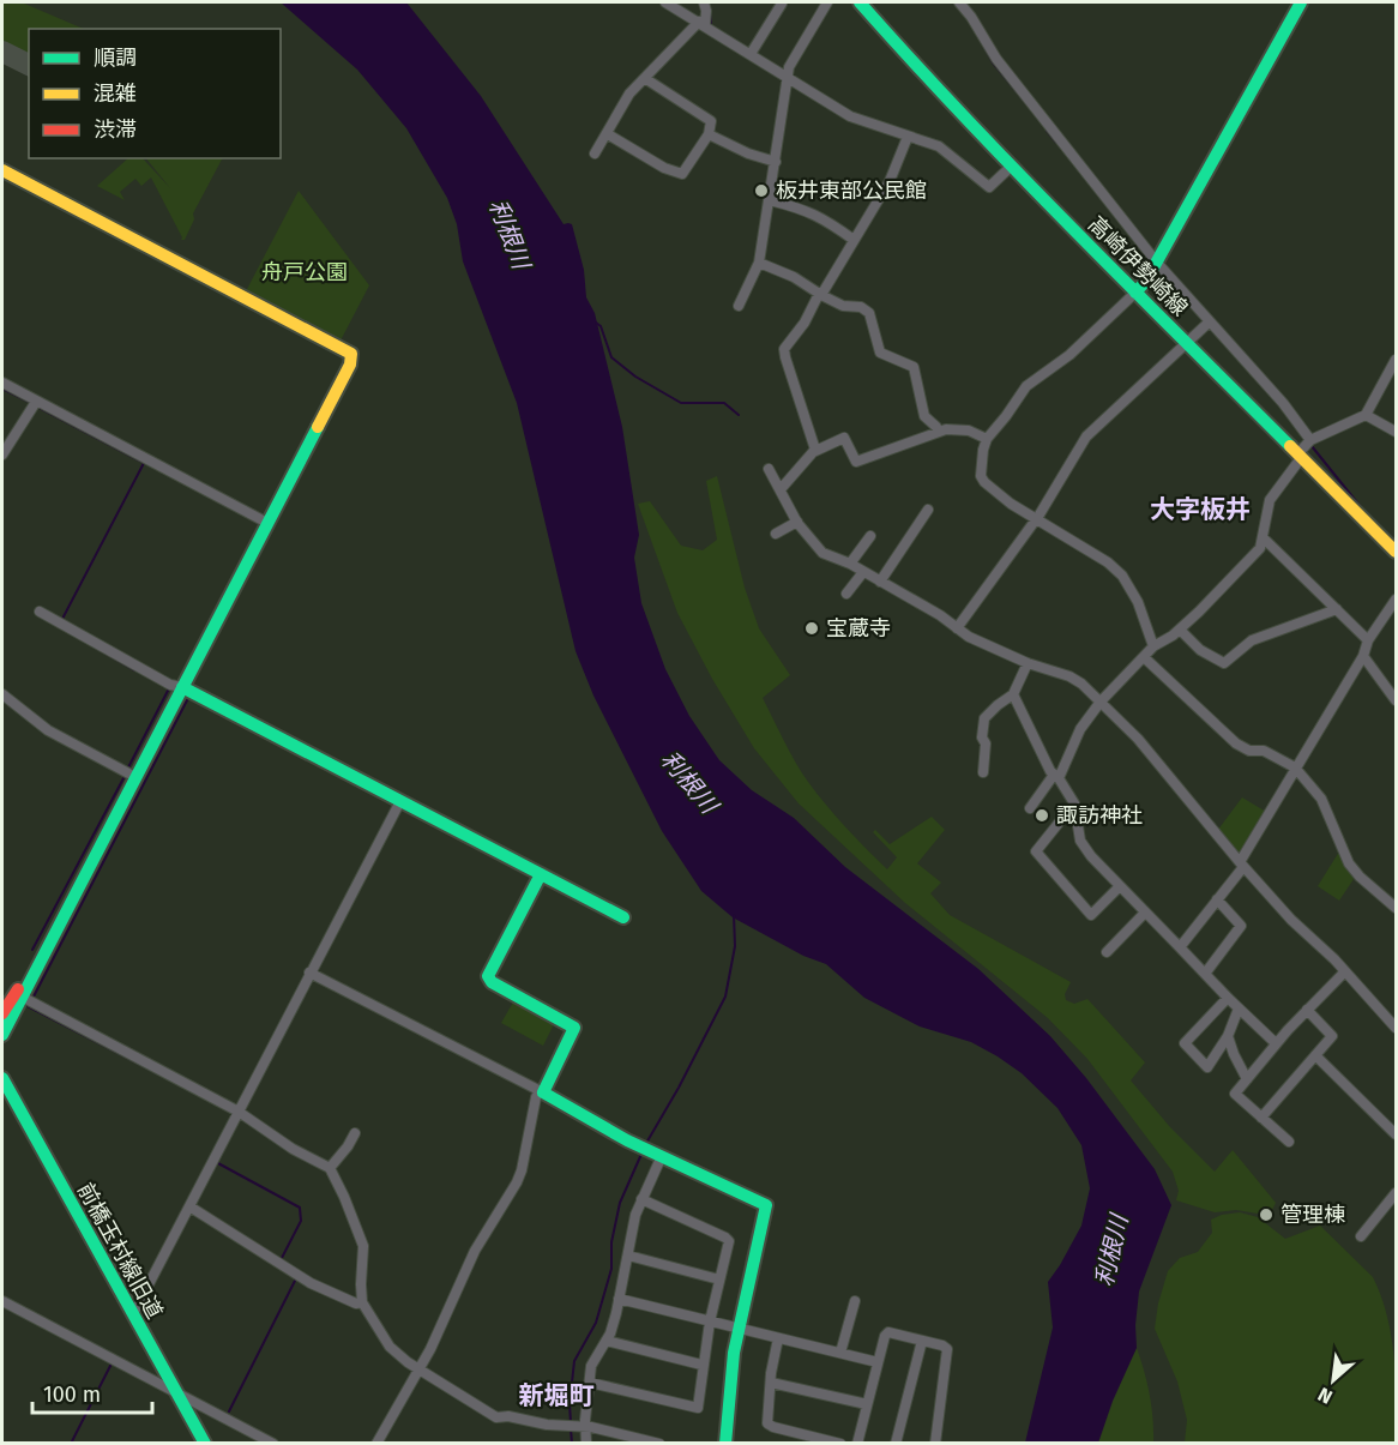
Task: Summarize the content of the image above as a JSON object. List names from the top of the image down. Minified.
{"streets":{"street":["高崎伊勢崎線","前橋玉村線旧道"]},"districts":["大字板井","新堀町"],"water":["利根川"],"parks":["舟戸公園"],"places":["板井東部公民館","宝蔵寺","諏訪神社","管理棟"],"legend":["順調","混雑","渋滞"],"scale_bar":"100 m","north":"bottom left"}
